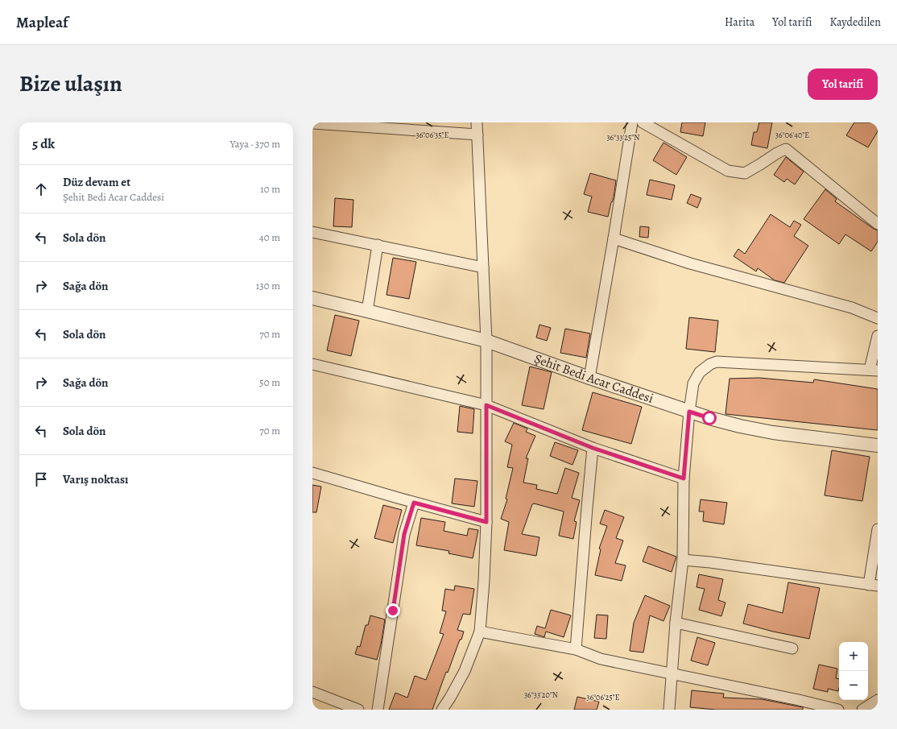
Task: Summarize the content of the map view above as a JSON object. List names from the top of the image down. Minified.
{"streets":{"street":["Şehit Bedi Acar Caddesi"]},"page":{"header":"Mapleaf","nav":["Harita","Yol tarifi","Kaydedilen"],"title":"Bize ulaşın","buttons":"Yol tarifi","heading":["5 dk","Yaya · 370 m"],"list":[["Düz devam et","Şehit Bedi Acar Caddesi","10 m"],["Sola dön","40 m"],["Sağa dön","130 m"],["Sola dön","70 m"],["Sağa dön","50 m"],["Sola dön","70 m"],"Varış noktası"],"map_buttons":["+","−"]},"coordinates":["36°06'35\"E","36°06'40\"E","36°33'25\"N","36°33'20\"N","36°06'25\"E"]}
